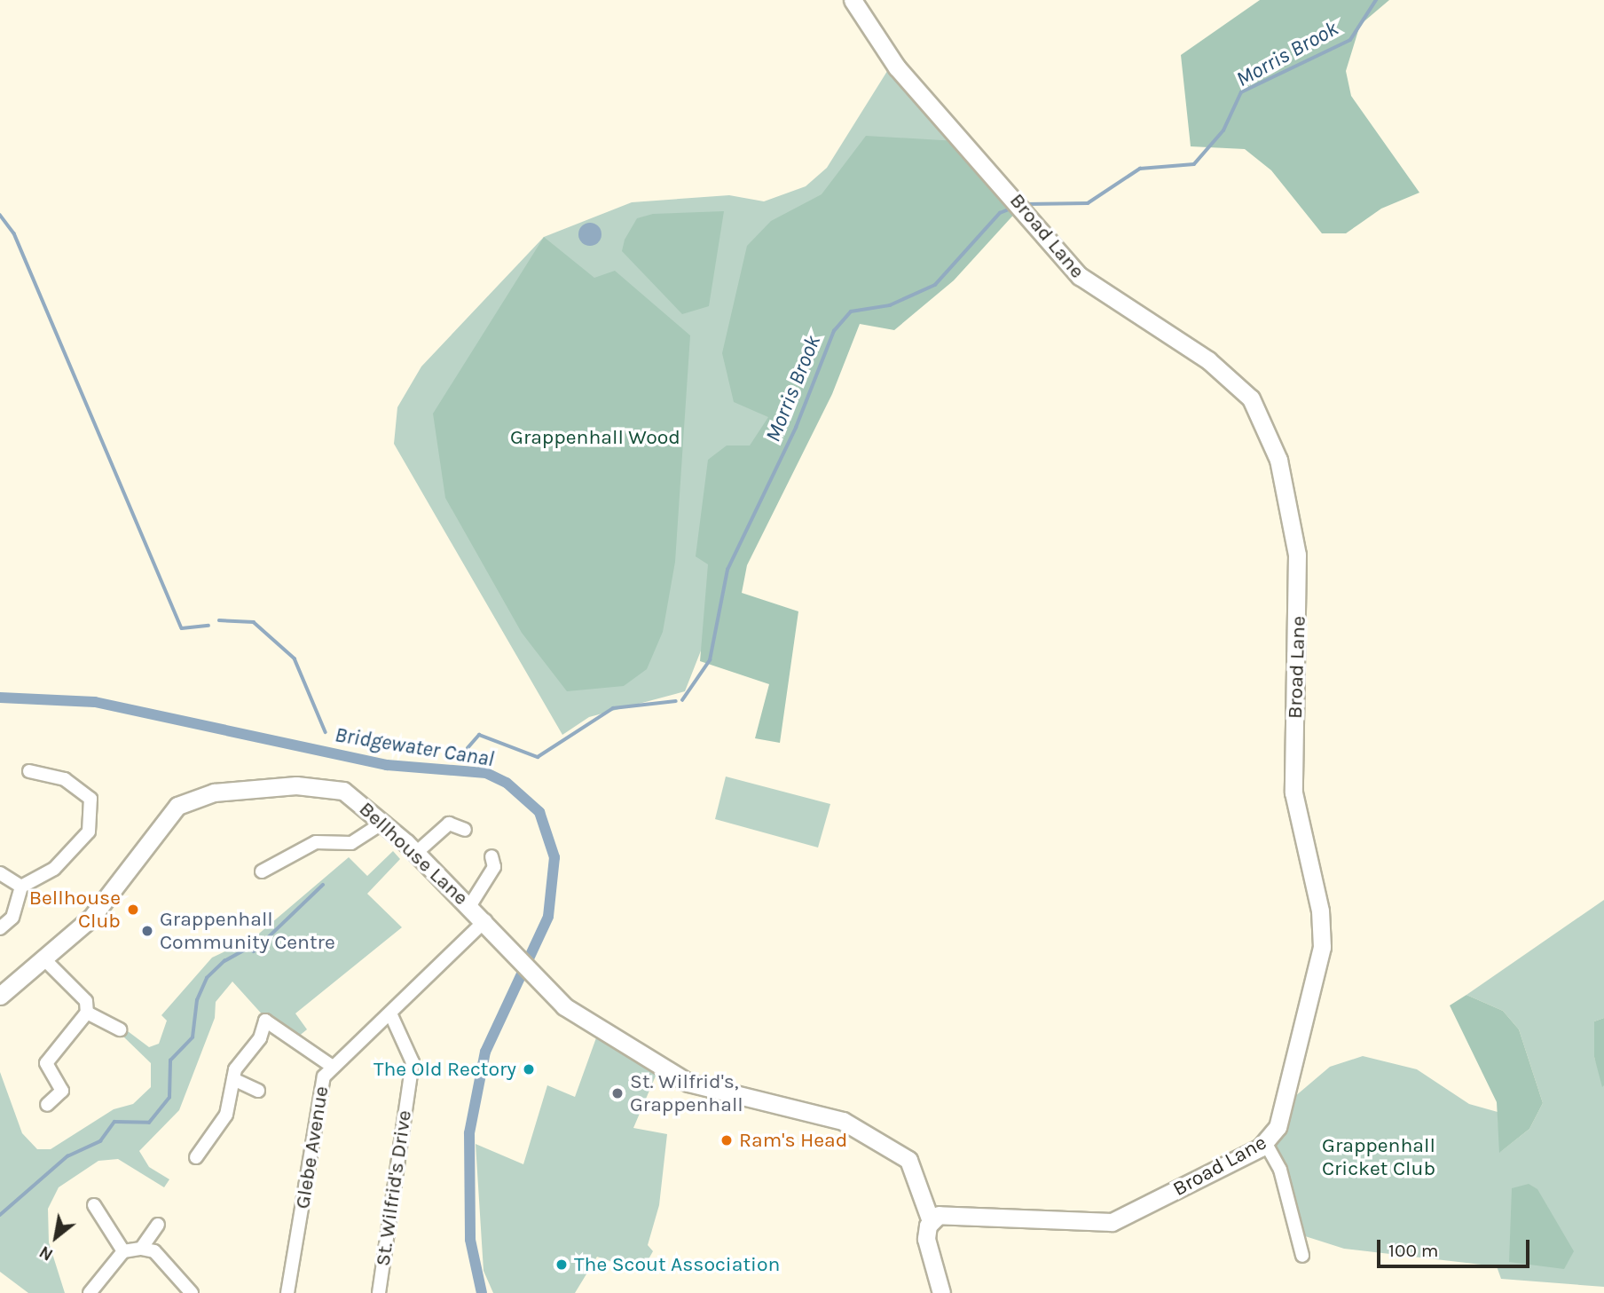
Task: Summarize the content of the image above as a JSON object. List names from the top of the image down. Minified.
{"streets":{"street":["Broad Lane","Bellhouse Lane","Glebe Avenue","St. Wilfrid's Drive"]},"crossings":[["Broad Lane","Bellhouse Lane"],["Bellhouse Lane","Glebe Avenue"],["Glebe Avenue","St. Wilfrid's Drive"]],"water":["Morris Brook","Bridgewater Canal"],"parks":["Grappenhall Wood","Grappenhall Cricket Club"],"places":["Bellhouse Club","Grappenhall Community Centre","The Old Rectory","St. Wilfrid's, Grappenhall","Ram's Head","The Scout Association"],"scale_bar":"100 m","north":"bottom left"}
